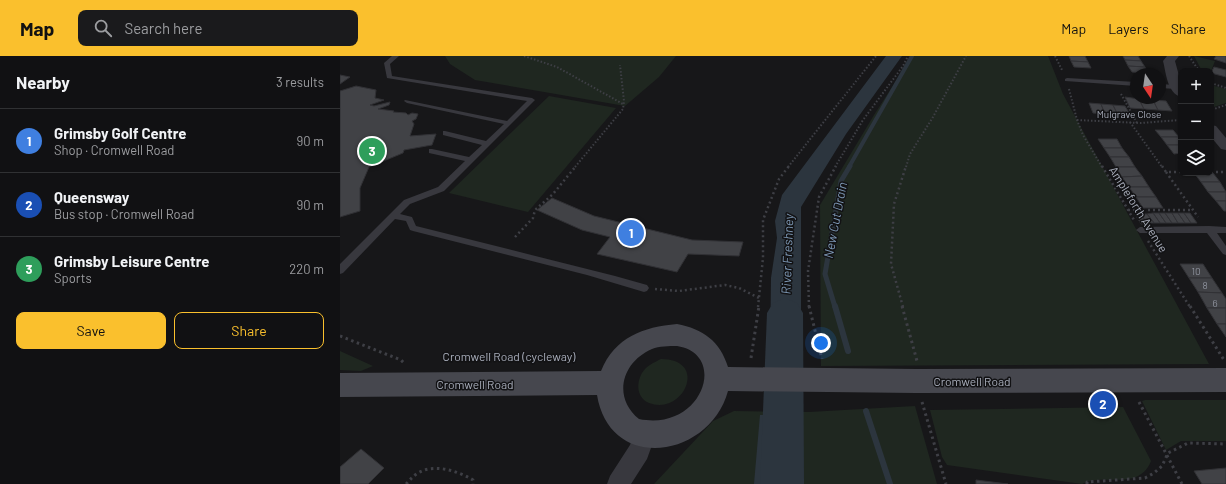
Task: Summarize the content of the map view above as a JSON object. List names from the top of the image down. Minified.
{"streets":{"street":["Cromwell Road"],"path":["Mulgrave Close","Ampleforth Avenue"]},"crossings":[["Mulgrave Close","Ampleforth Avenue"]],"water":["New Cut Drain","River Freshney"],"house_numbers":["10","8","6"],"north":"bottom","page":{"header":"Map","search":"Search here","nav":["Map","Layers","Share"],"heading":["Nearby","3 results"],"map_buttons":["+","−"],"list":[{"mark":"1","name":"Grimsby Golf Centre","note":"Shop · Cromwell Road","value":"90 m"},{"mark":"2","name":"Queensway","note":"Bus stop · Cromwell Road","value":"90 m"},{"mark":"3","name":"Grimsby Leisure Centre","note":"Sports","value":"220 m"}],"pins":["3","1","2"],"buttons":["Save","Share"]}}
